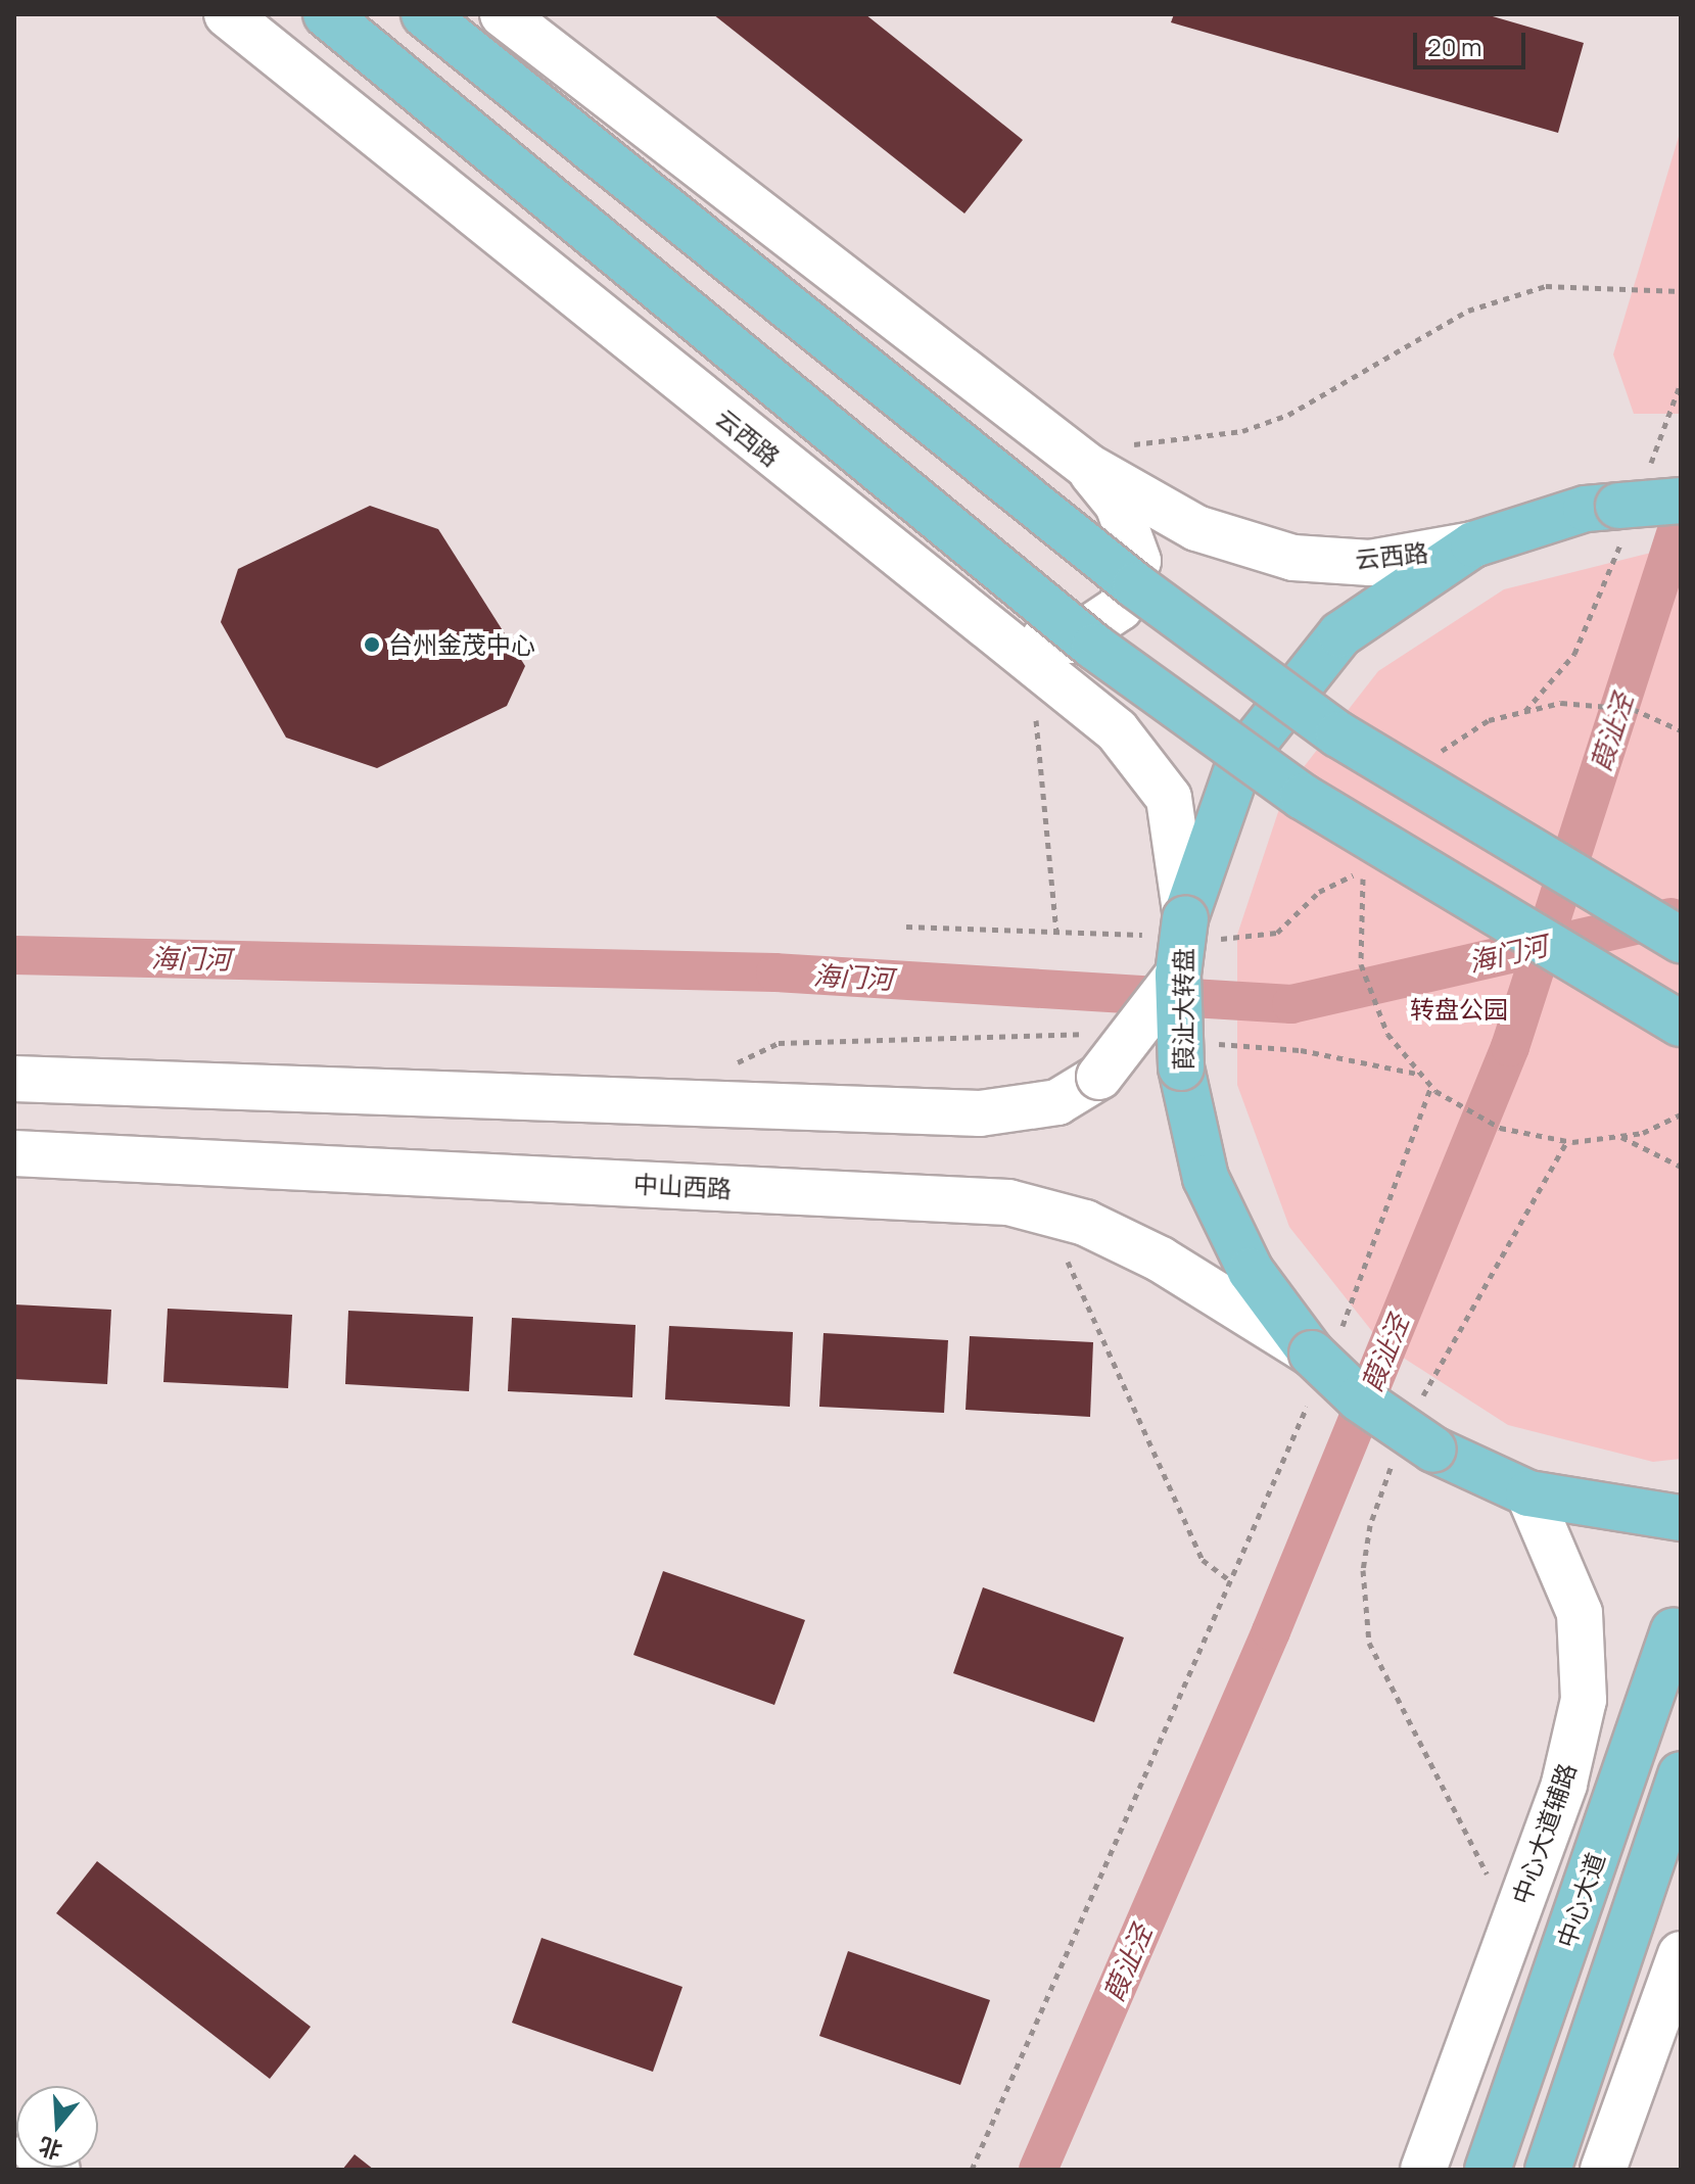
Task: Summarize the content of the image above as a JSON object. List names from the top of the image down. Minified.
{"streets":{"main road":["云西路","葭沚大转盘","中山西路","中心大道辅路","中心大道"]},"crossings":[["云西路","葭沚大转盘"],["葭沚大转盘","中山西路"],["葭沚大转盘","中心大道辅路"]],"water":["葭沚泾","海门河"],"parks":["转盘公园"],"places":["台州金茂中心"],"scale_bar":"20 m","north":"bottom"}
